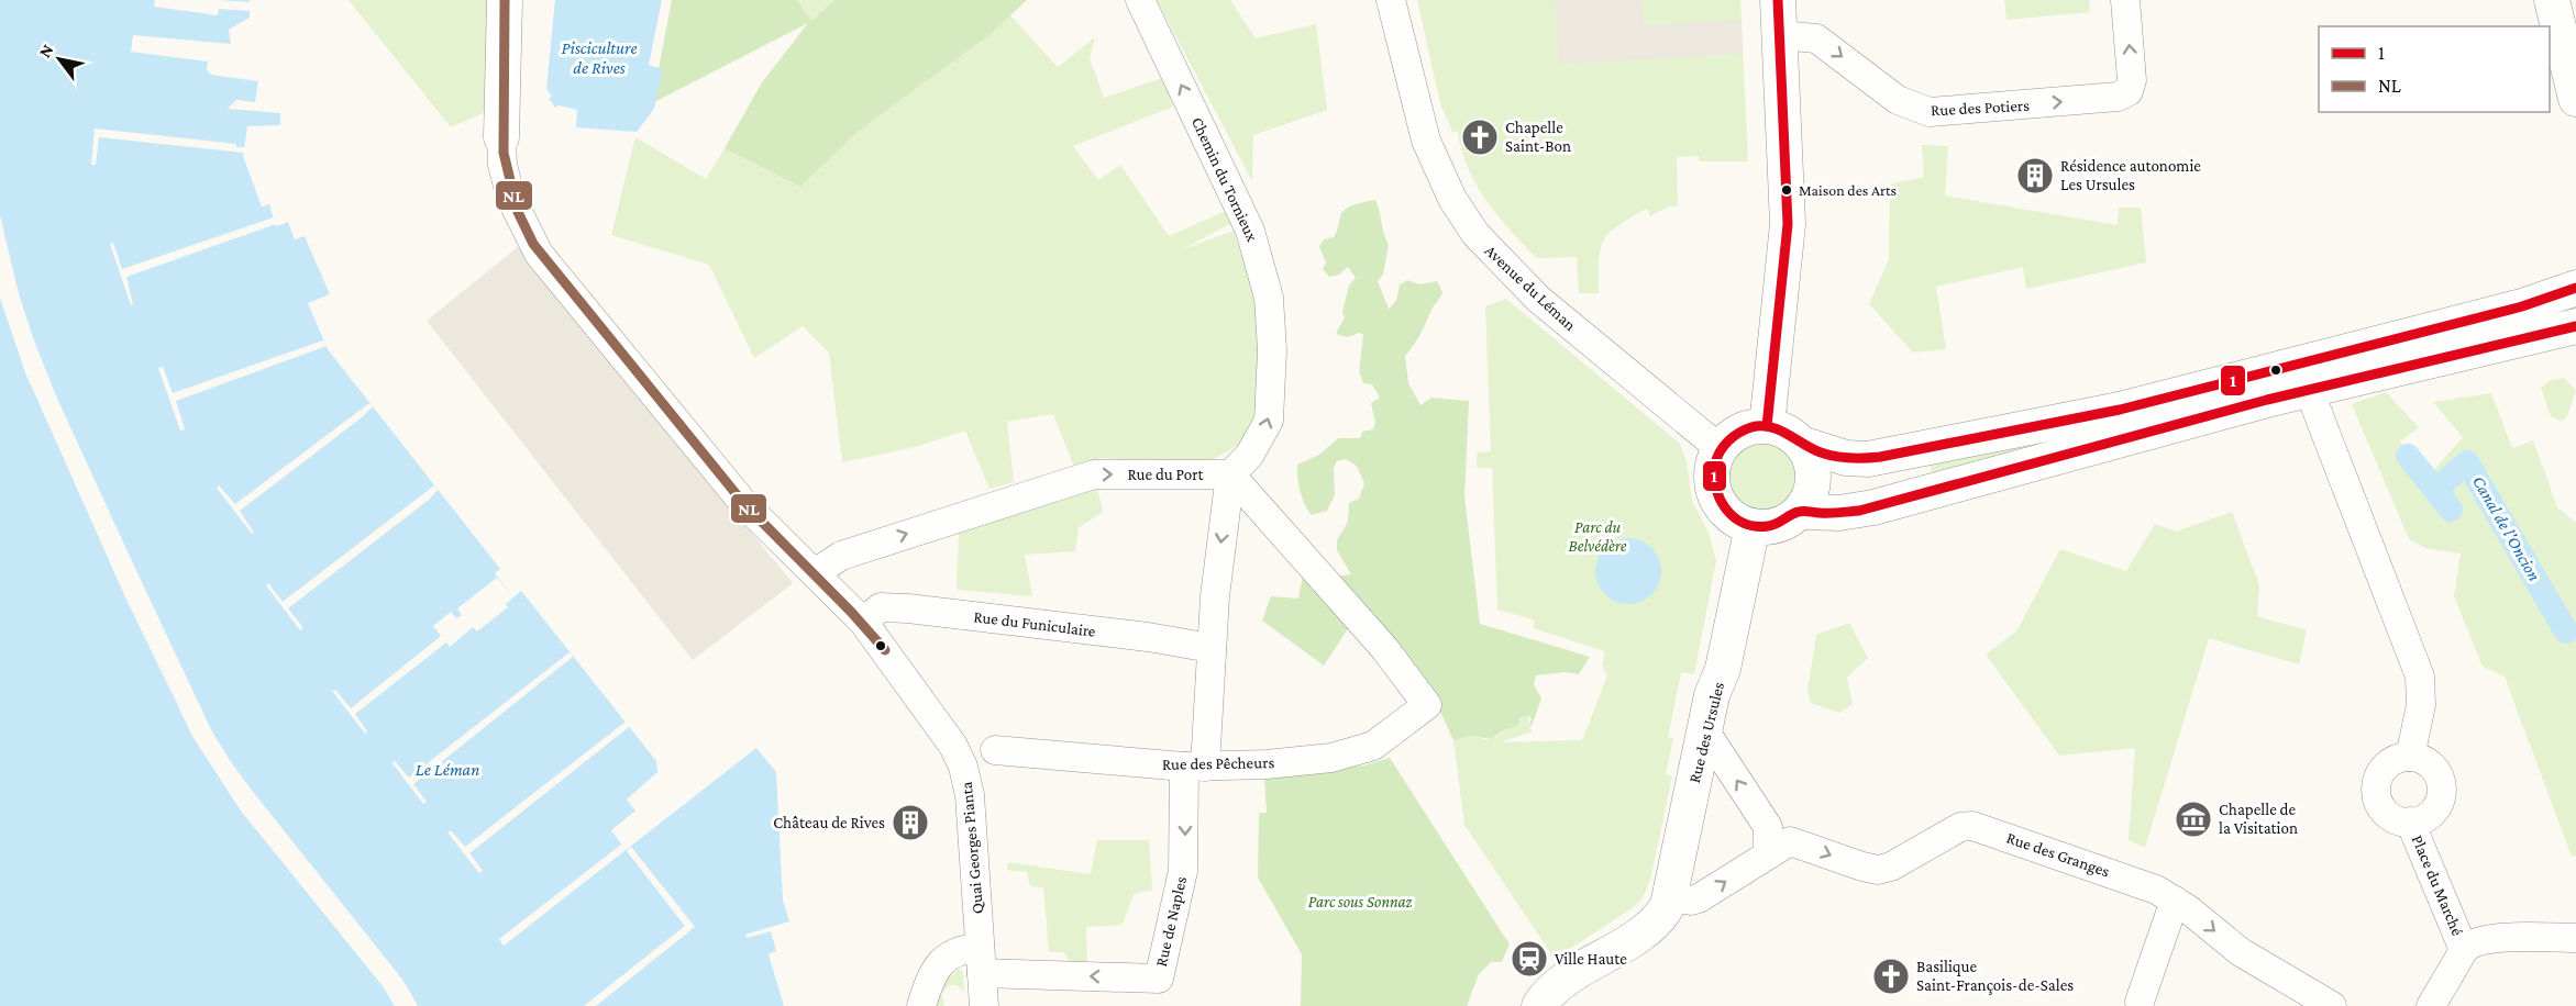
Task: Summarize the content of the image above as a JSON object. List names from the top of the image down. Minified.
{"streets":{"street":["Rue des Potiers","Chemin du Tornieux","Avenue du Léman","Rue du Port","Rue du Funiculaire","Rue des Ursules","Rue des Pêcheurs","Quai Georges Pianta","Rue des Granges","Place du Marché","Rue de Naples"]},"crossings":[["Chemin du Tornieux","Rue du Port"],["Chemin du Tornieux","Rue des Pêcheurs"],["Chemin du Tornieux","Rue de Naples"],["Avenue du Léman","Rue des Ursules"],["Rue du Port","Rue des Pêcheurs"],["Rue du Port","Quai Georges Pianta"],["Rue du Port","Rue de Naples"],["Rue du Funiculaire","Quai Georges Pianta"],["Rue du Funiculaire","Rue de Naples"],["Rue des Ursules","Rue des Granges"],["Rue des Pêcheurs","Rue de Naples"],["Quai Georges Pianta","Rue de Naples"]],"one_way":["Chemin du Tornieux","Rue du Port","Rue des Granges"],"water":["Pisciculture de Rives","Canal de l'Oncion","Le Léman"],"parks":["Parc du Belvédère","Parc sous Sonnaz"],"places":{"church":["Chapelle Saint-Bon","Basilique Saint-François-de-Sales"],"building":["Résidence autonomie Les Ursules","Château de Rives"],"other":["Maison des Arts"],"museum":["Chapelle de la Visitation"],"station":["Ville Haute"]},"lines":["transit line 1","transit line NL"],"legend":["1","NL"],"north":"top left"}
